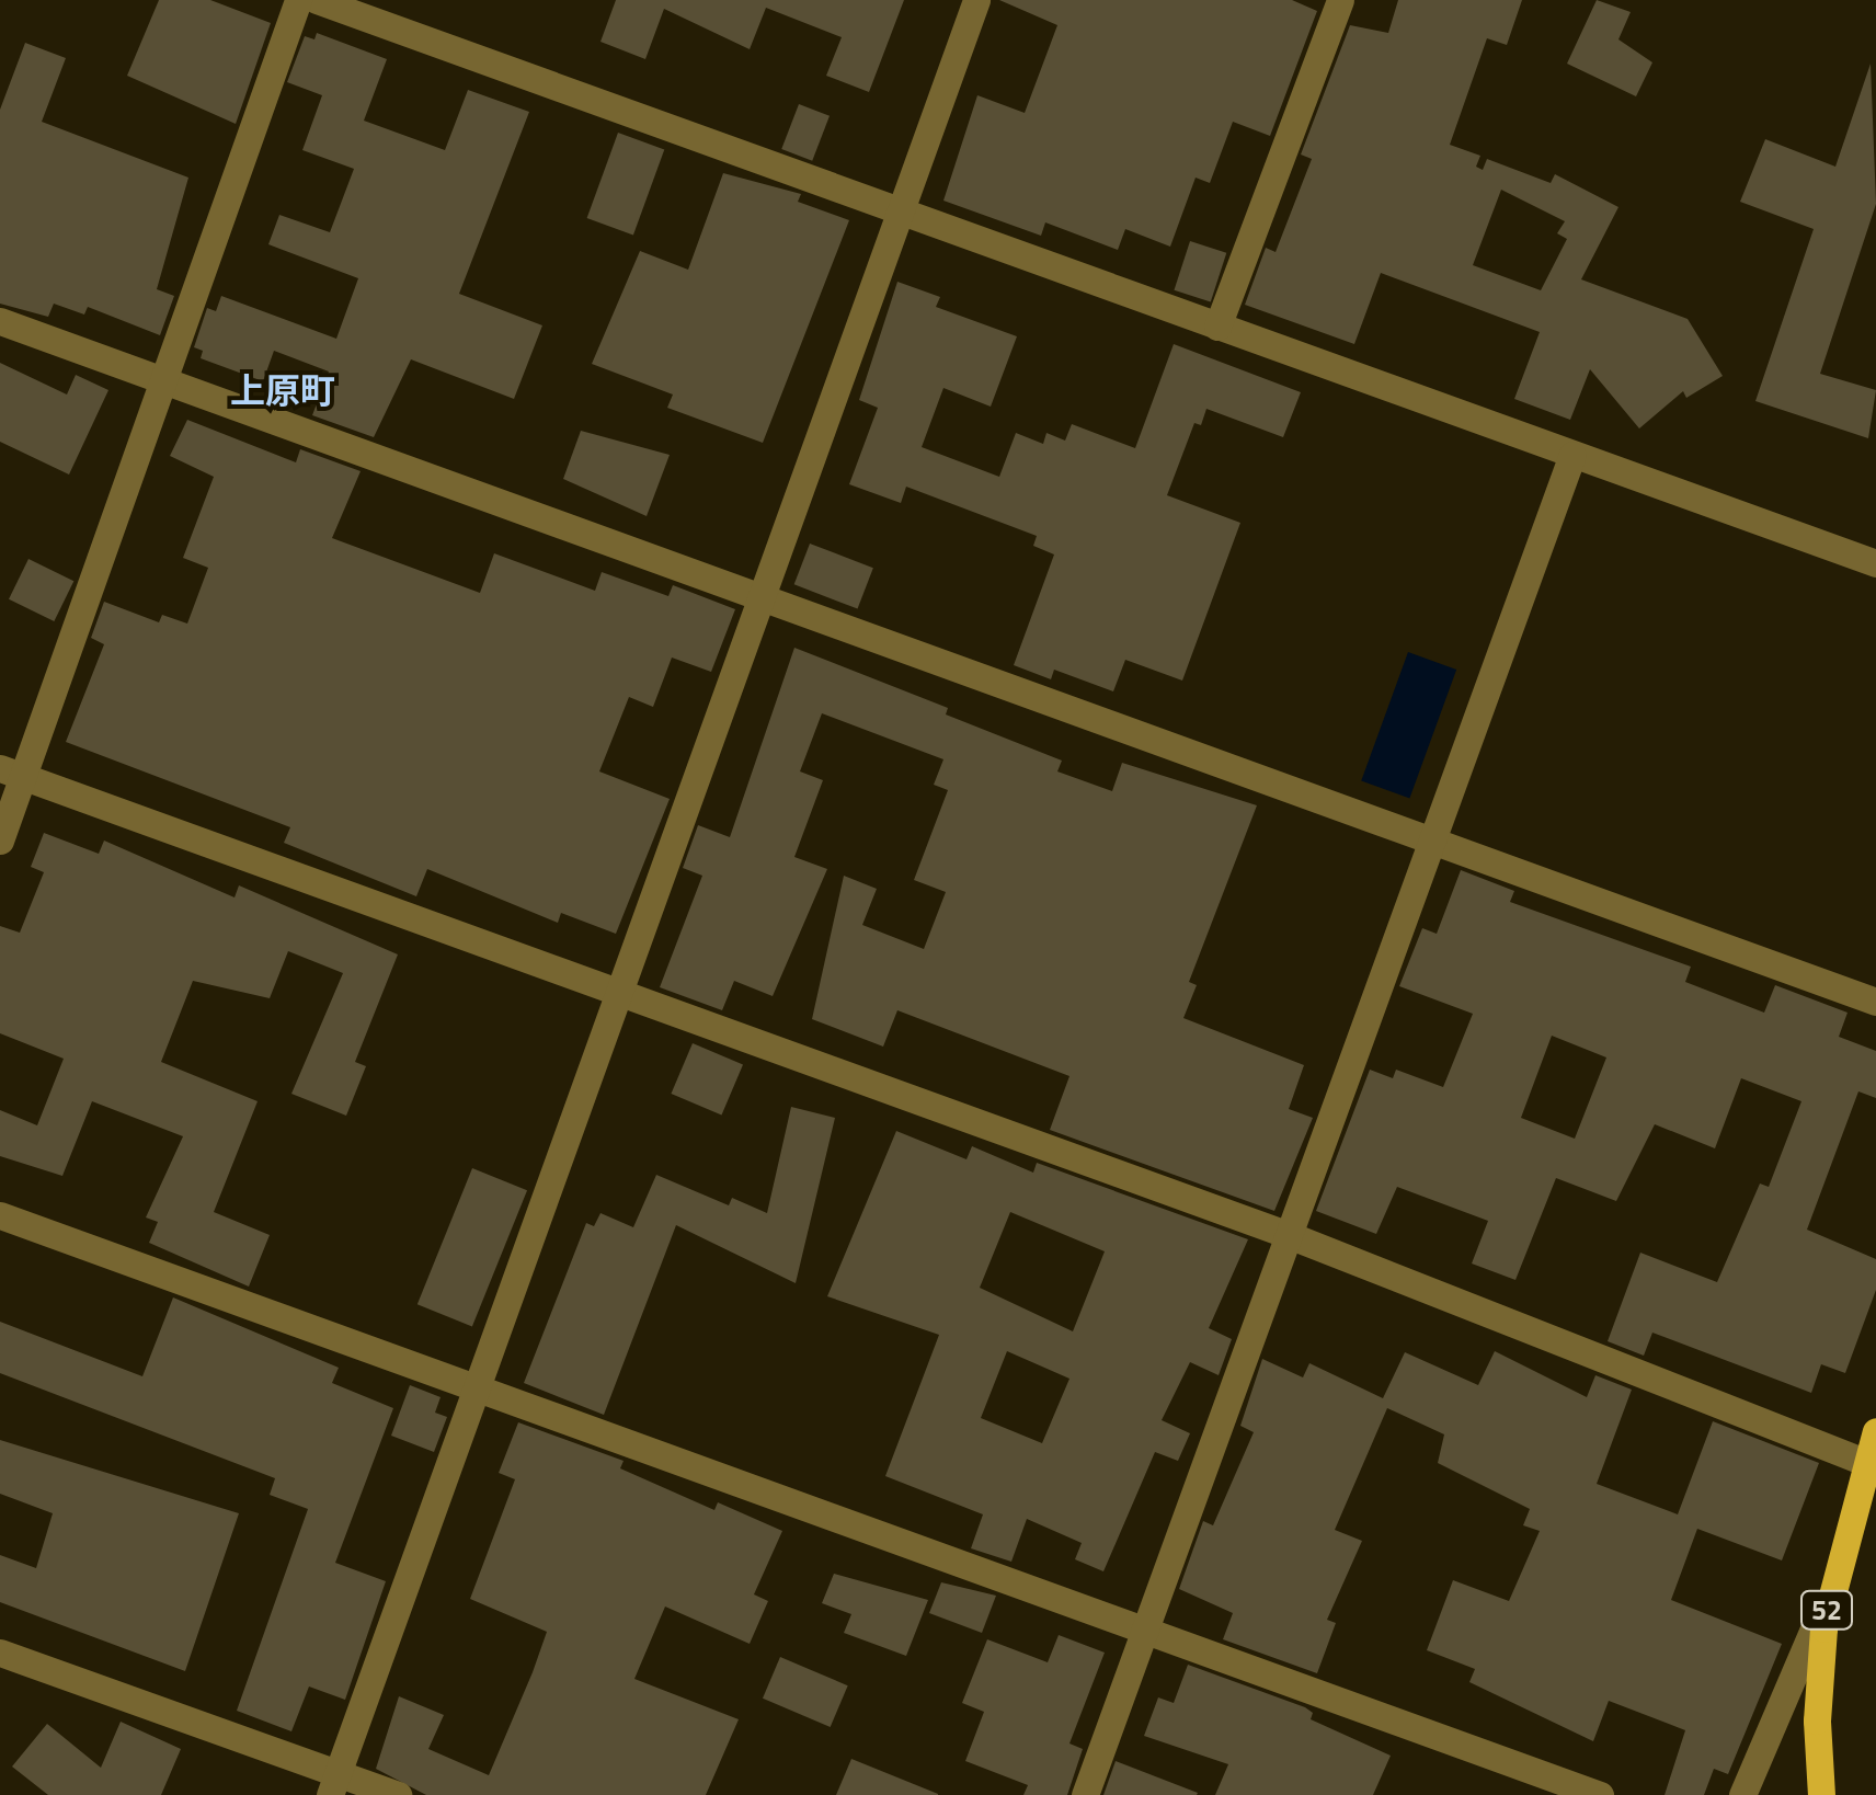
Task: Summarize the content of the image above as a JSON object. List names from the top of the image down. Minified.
{"streets":{"main road":["52"]},"districts":["上原町"]}
